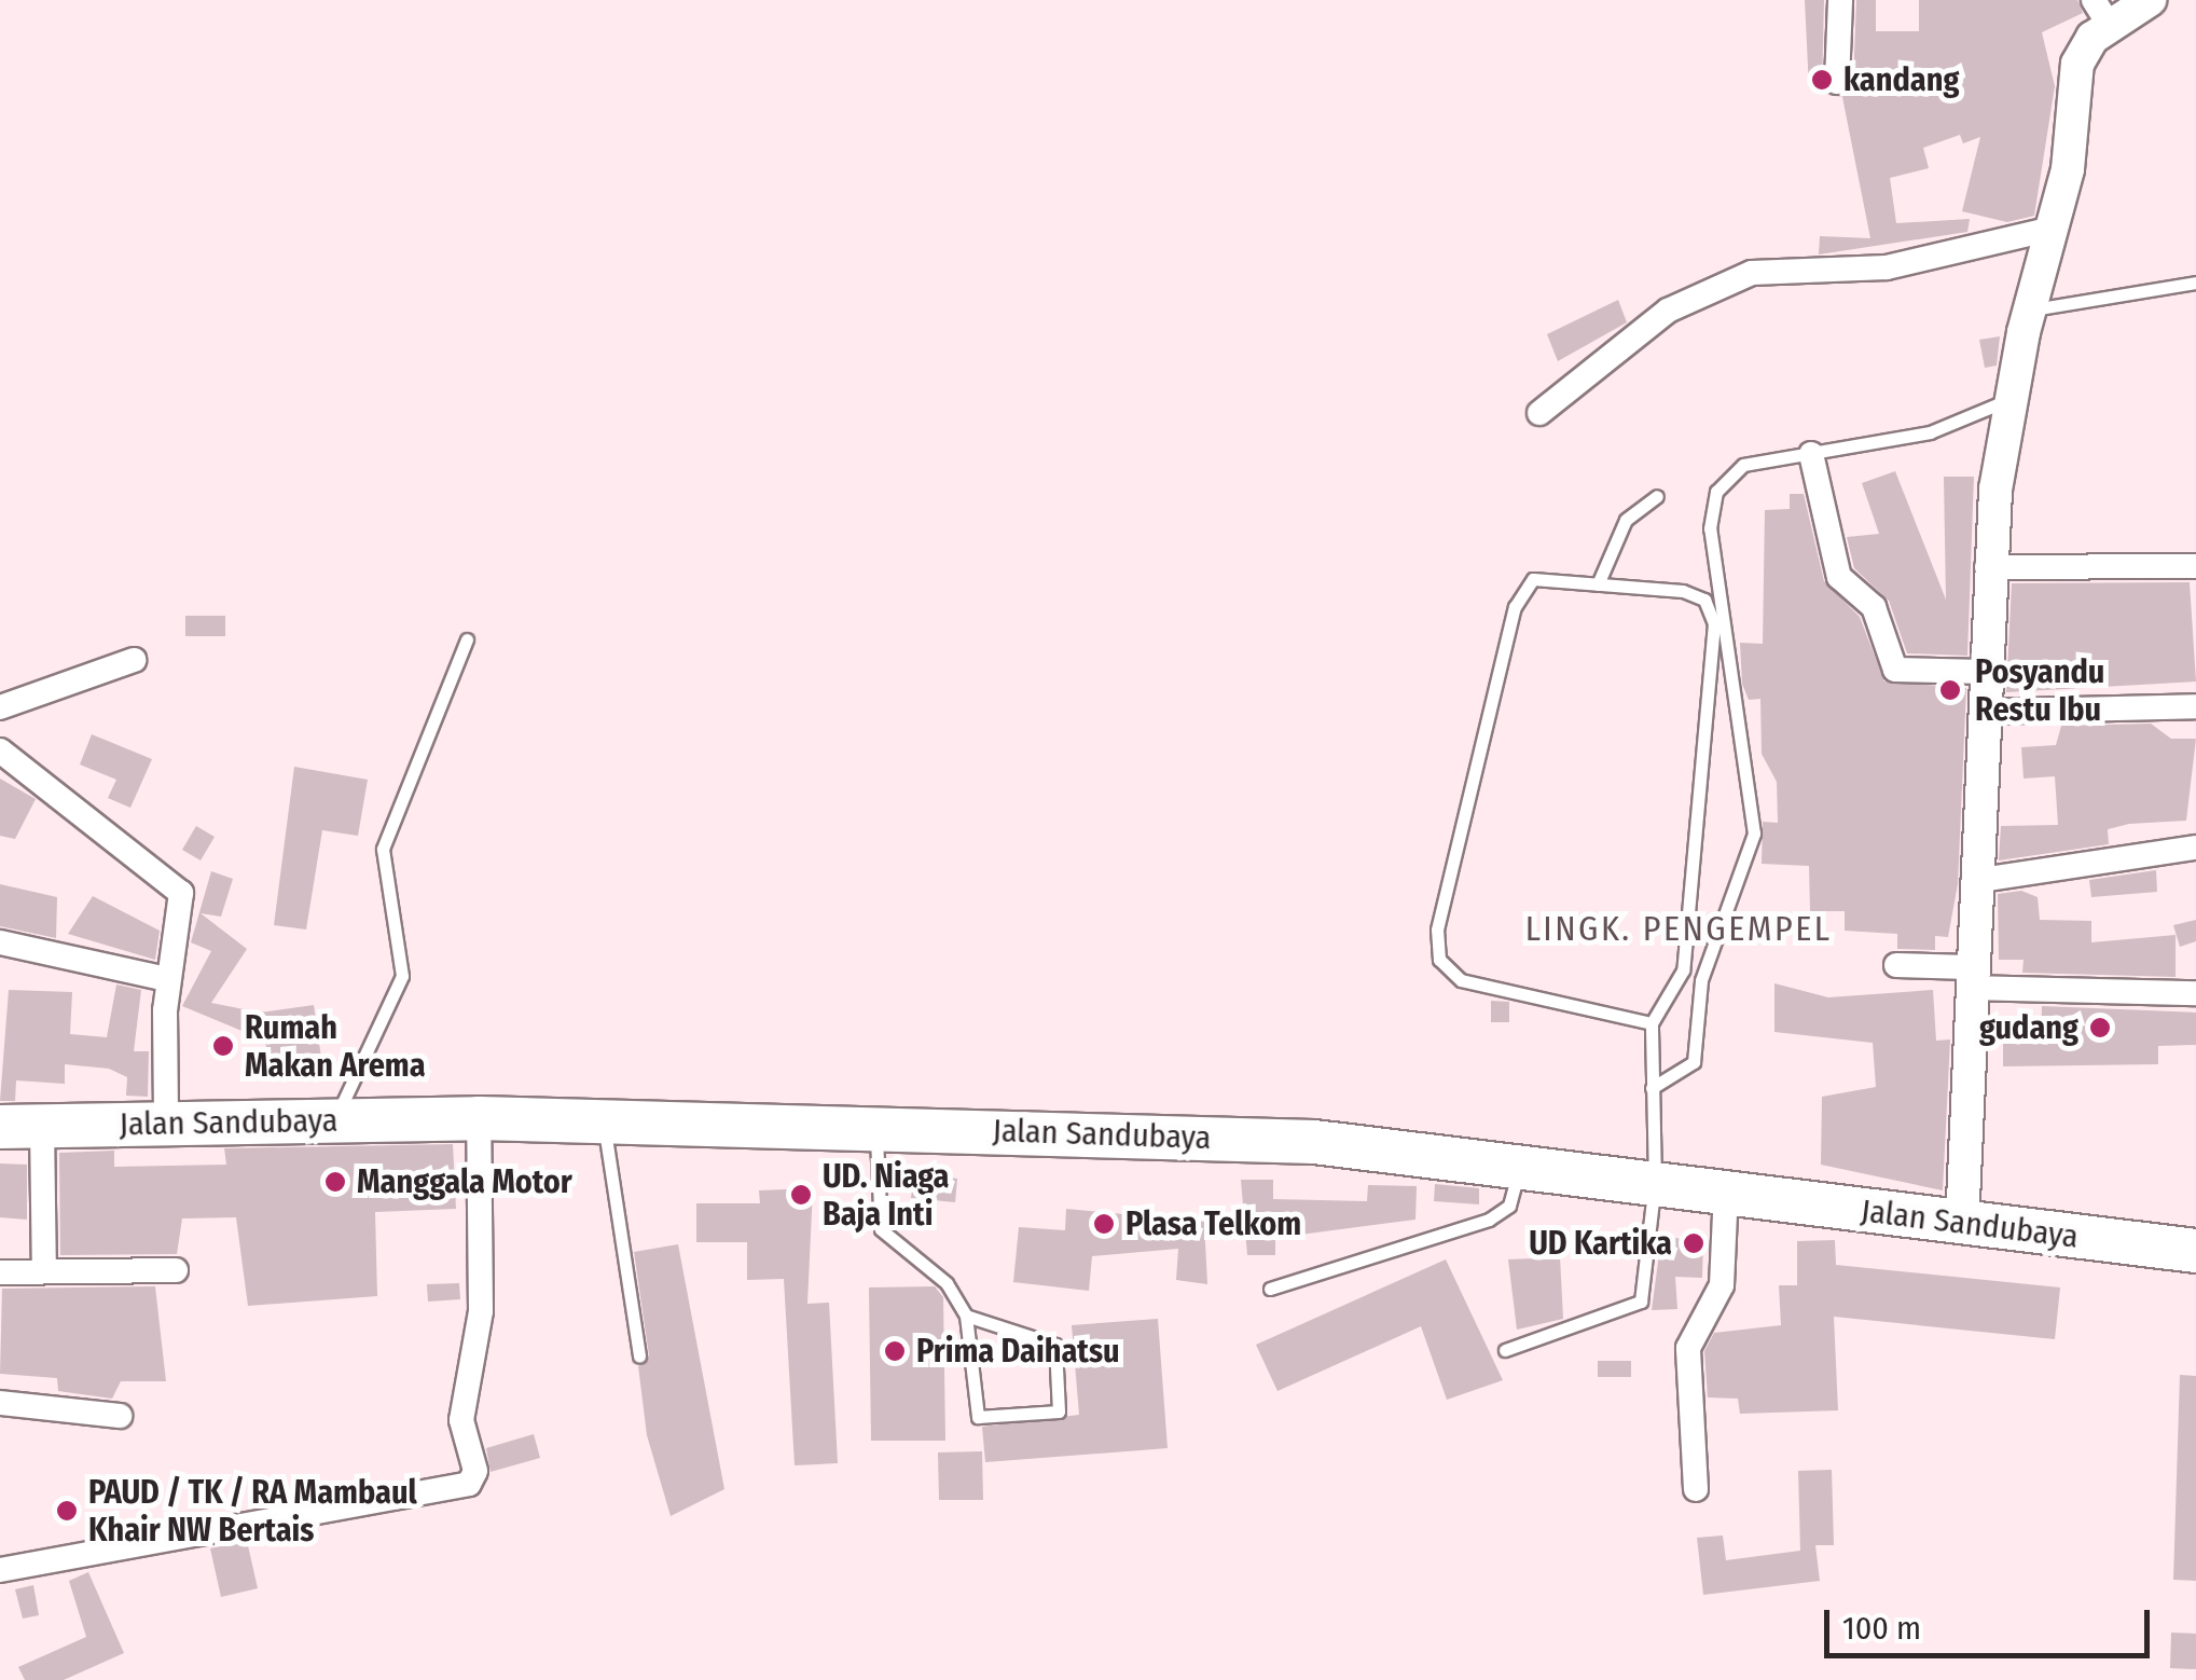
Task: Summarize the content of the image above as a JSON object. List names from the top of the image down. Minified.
{"streets":{"highway":["Jalan Sandubaya"]},"districts":["LINGK. PENGEMPEL"],"places":["kandang","Posyandu Restu Ibu","gudang","Rumah Makan Arema","Manggala Motor","UD. Niaga Baja Inti","Plasa Telkom","UD Kartika","Prima Daihatsu","PAUD / TK / RA Mambaul Khair NW Bertais"],"scale_bar":"100 m"}
